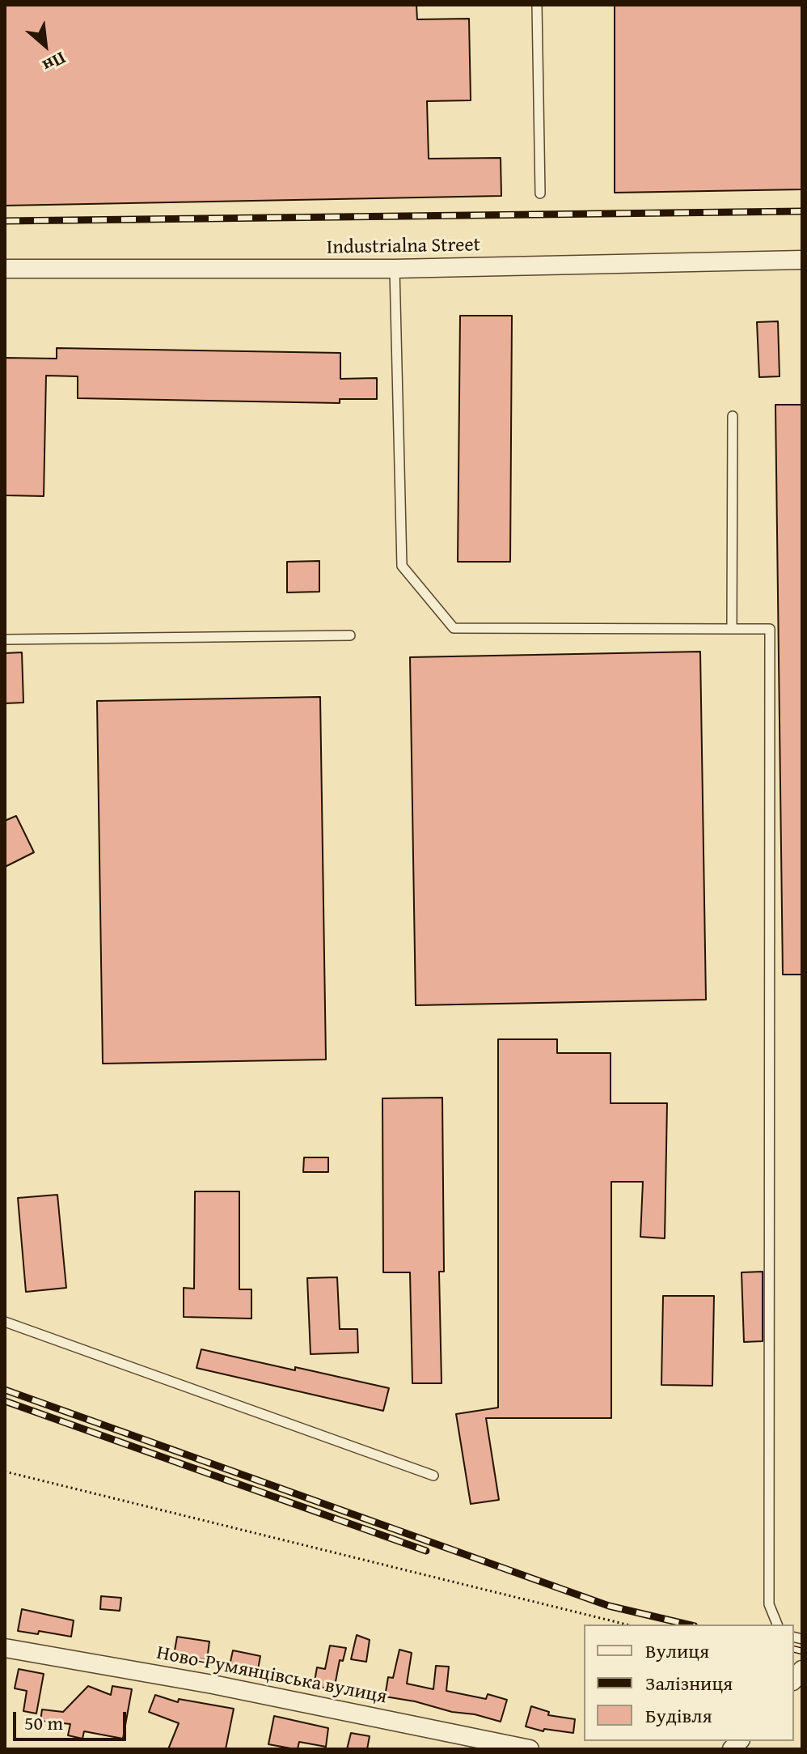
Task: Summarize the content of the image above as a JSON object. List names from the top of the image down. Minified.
{"streets":{"street":["Industrialna Street","Ново-Румянцівська вулиця"]},"legend":["Вулиця","Залізниця","Будівля"],"scale_bar":"50 m","north":"bottom right"}
